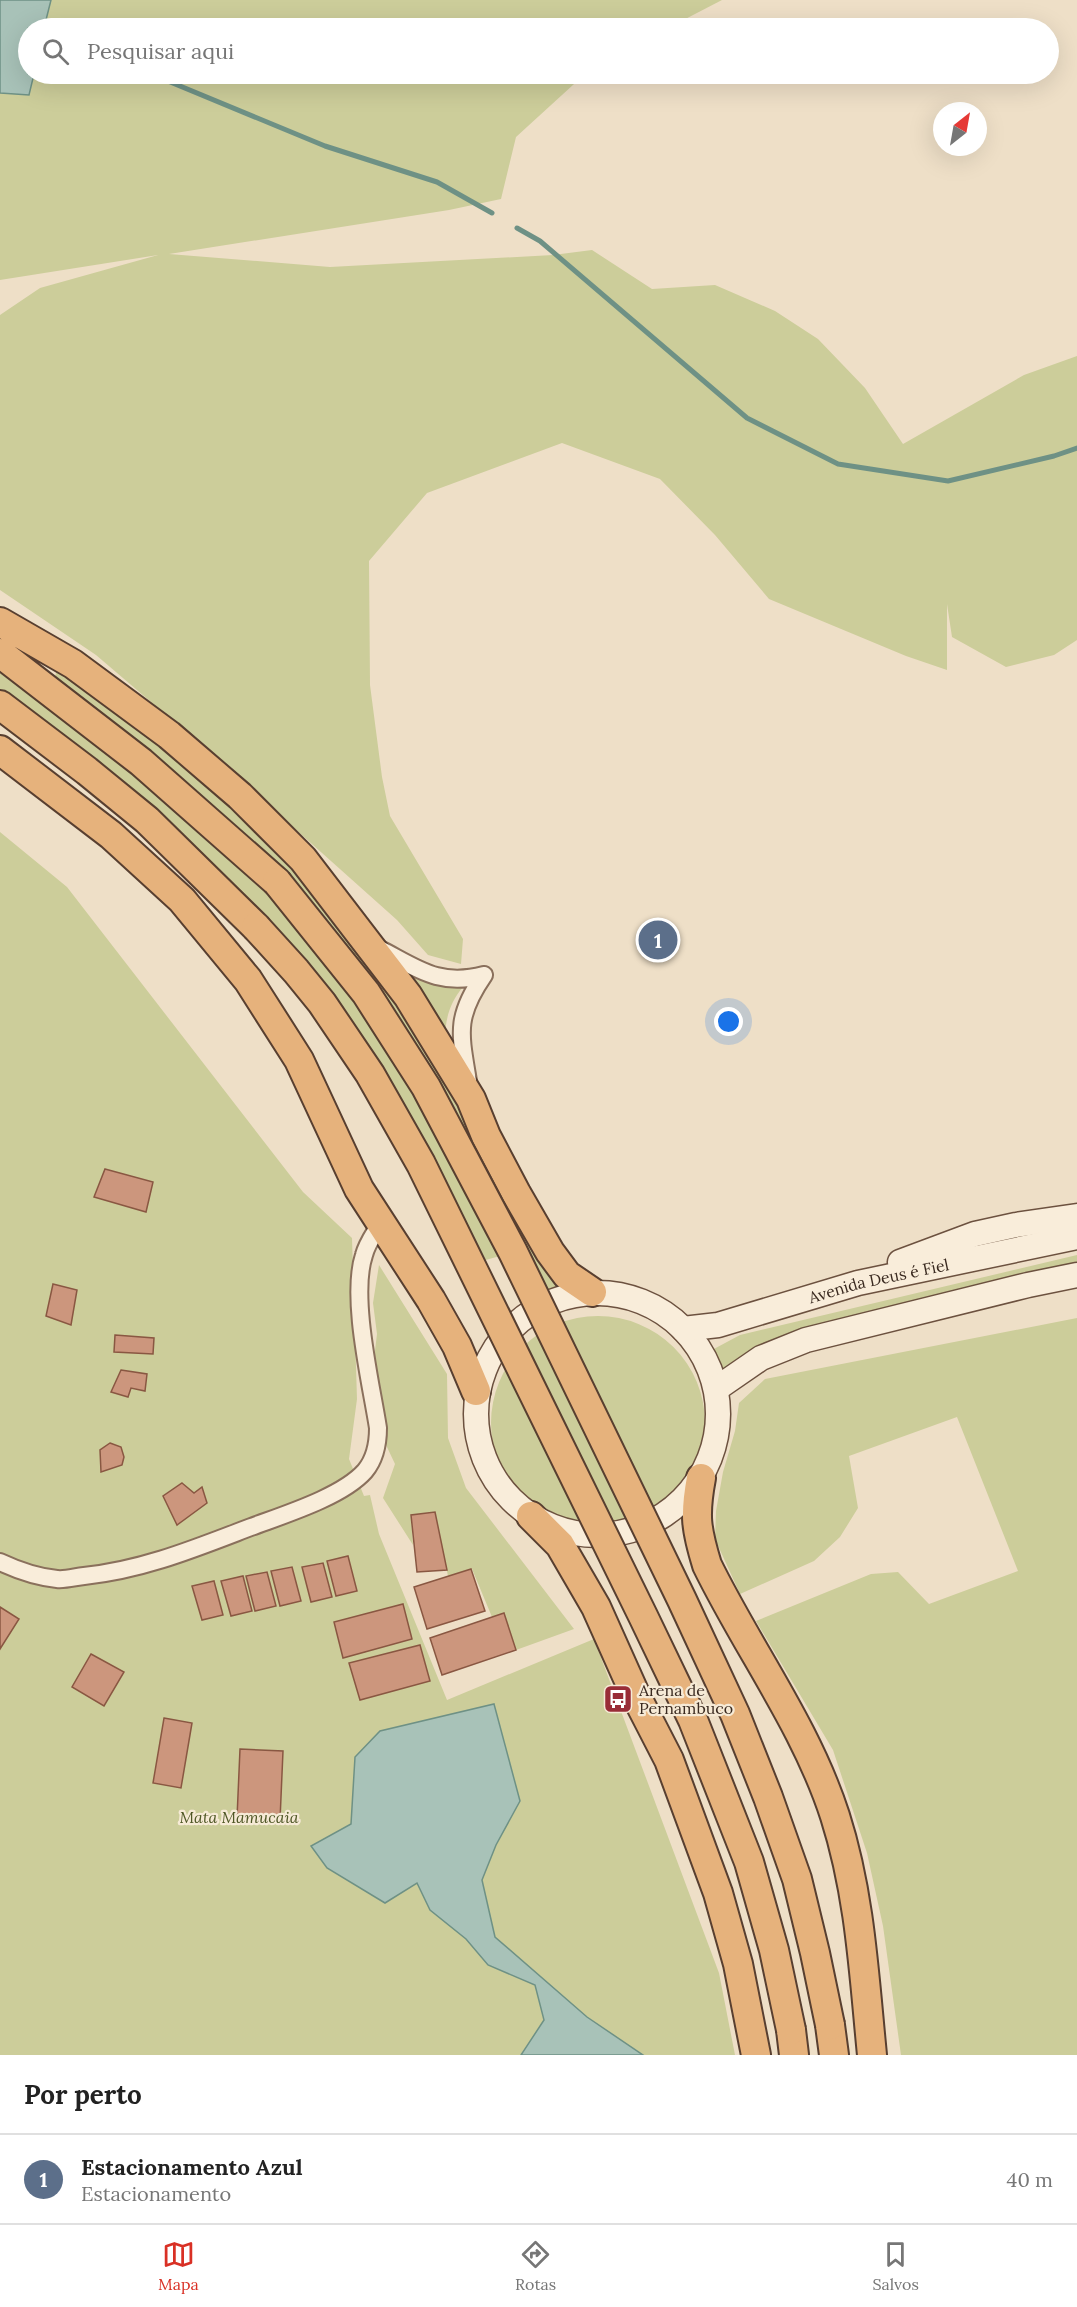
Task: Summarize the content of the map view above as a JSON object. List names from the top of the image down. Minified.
{"streets":{"main road":["Avenida Deus é Fiel"]},"parks":["Mata Mamucaia"],"places":{"bus stop":["Arena de Pernambuco"]},"north":"top right","page":{"search":"Pesquisar aqui","pins":"1","heading":"Por perto","list":[{"mark":"1","name":"Estacionamento Azul","note":"Estacionamento","value":"40 m"}],"nav":["Mapa","Rotas","Salvos"]}}
